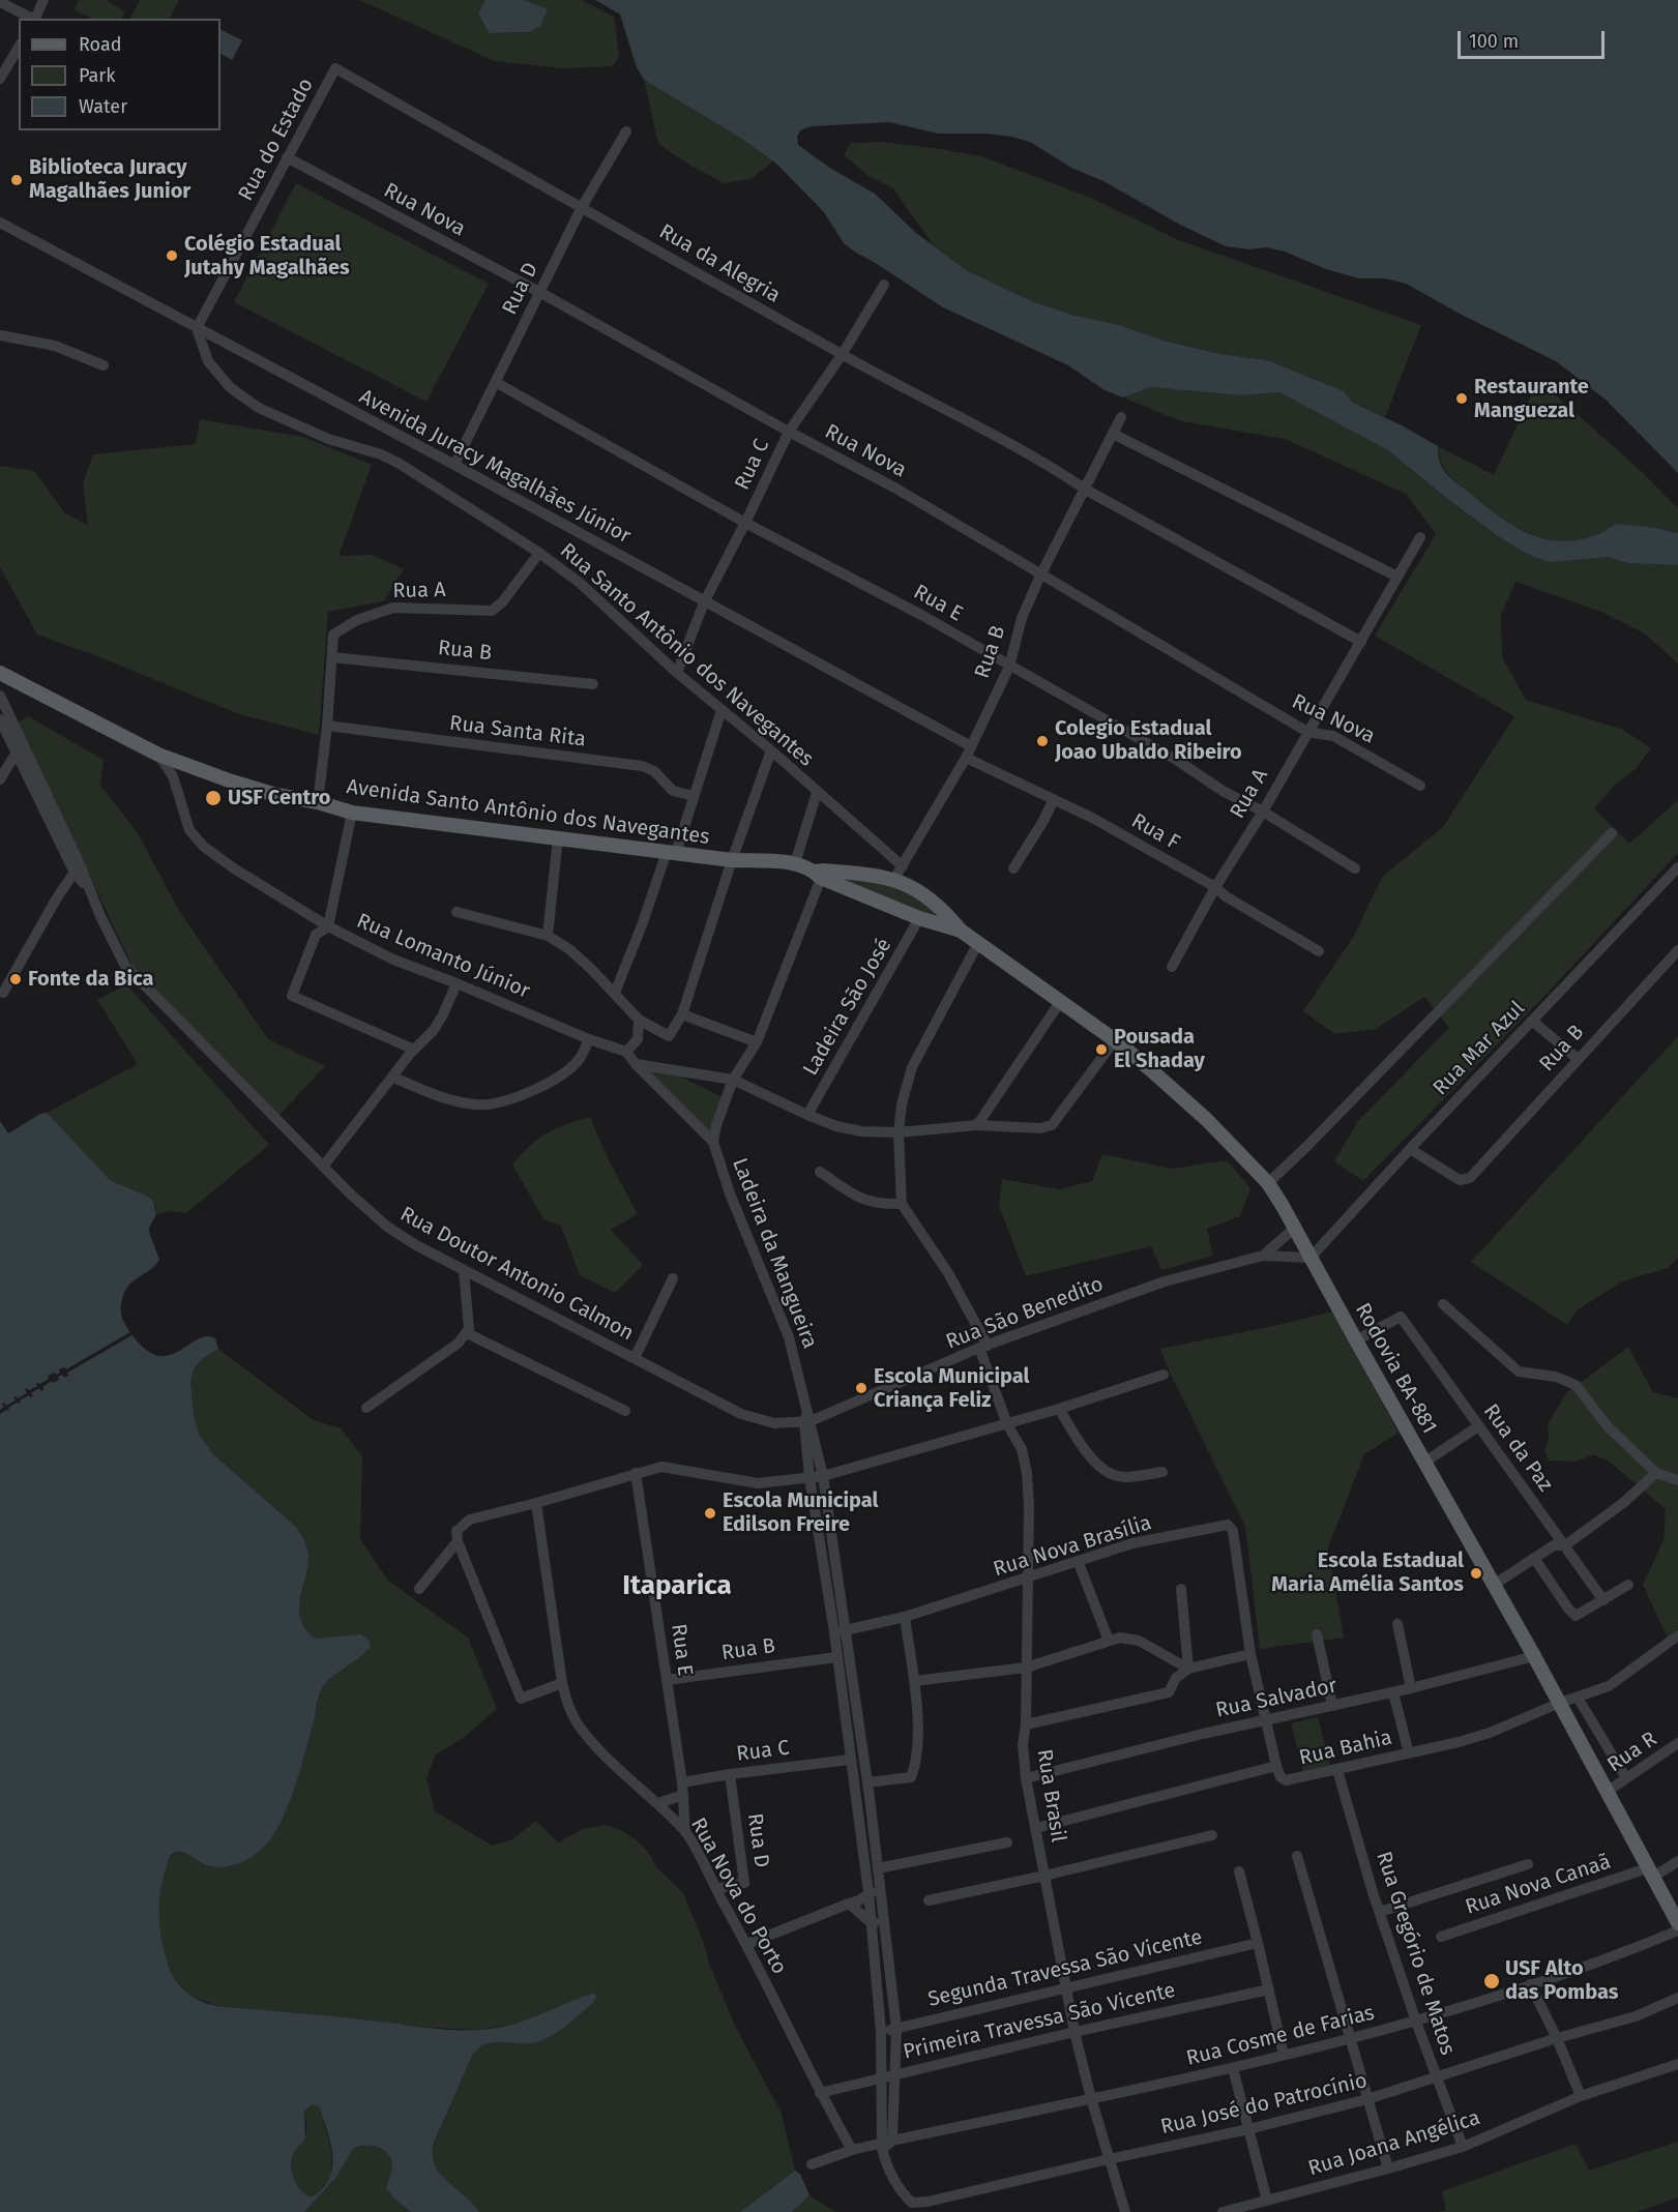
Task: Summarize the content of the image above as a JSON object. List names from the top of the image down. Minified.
{"streets":{"main road":["Avenida Santo Antônio dos Navegantes","Rodovia BA-881"],"street":["Rua do Estado","Rua Nova","Rua da Alegria","Rua D","Rua C","Avenida Juracy Magalhães Júnior","Rua A","Rua E","Rua B","Rua Santo Antônio dos Navegantes","Rua Santa Rita","Rua F","Rua Lomanto Júnior","Ladeira São José","Rua Mar Azul","Ladeira da Mangueira","Rua Doutor Antonio Calmon","Rua São Benedito","Rua da Paz","Rua Nova Brasília","Rua Salvador","Rua Bahia","Rua R","Rua Brasil","Rua Nova Canaã","Rua Nova do Porto","Rua Gregório de Matos","Segunda Travessa São Vicente","Primeira Travessa São Vicente","Rua Cosme de Farias","Rua José do Patrocínio","Rua Joana Angélica"]},"crossings":[["Rua do Estado","Rua Nova"],["Rua do Estado","Rua da Alegria"],["Rua do Estado","Avenida Juracy Magalhães Júnior"],["Rua do Estado","Rua Santo Antônio dos Navegantes"],["Rua Nova","Rua D"],["Rua Nova","Rua C"],["Rua Nova","Rua A"],["Rua Nova","Rua B"],["Rua da Alegria","Rua D"],["Rua da Alegria","Rua C"],["Rua da Alegria","Rua B"],["Rua D","Rua C"],["Rua D","Avenida Juracy Magalhães Júnior"],["Rua D","Rua E"],["Rua D","Rua Nova do Porto"],["Rua C","Avenida Juracy Magalhães Júnior"],["Rua C","Rua E"],["Rua C","Rua Santo Antônio dos Navegantes"],["Avenida Juracy Magalhães Júnior","Rua B"],["Avenida Juracy Magalhães Júnior","Rua Santo Antônio dos Navegantes"],["Avenida Juracy Magalhães Júnior","Rua F"],["Rua A","Rua E"],["Rua A","Rua B"],["Rua A","Rua Santo Antônio dos Navegantes"],["Rua A","Rua Santa Rita"],["Rua A","Avenida Santo Antônio dos Navegantes"],["Rua A","Rua F"],["Rua E","Rua B"],["Rua E","Rua Nova do Porto"],["Rua B","Rua Santo Antônio dos Navegantes"],["Rua B","Avenida Santo Antônio dos Navegantes"],["Rua B","Rua F"],["Rua B","Rua Mar Azul"],["Avenida Santo Antônio dos Navegantes","Rua Lomanto Júnior"],["Avenida Santo Antônio dos Navegantes","Ladeira São José"],["Avenida Santo Antônio dos Navegantes","Rodovia BA-881"],["Rua Mar Azul","Rua São Benedito"],["Rua Mar Azul","Rodovia BA-881"],["Ladeira da Mangueira","Rua Doutor Antonio Calmon"],["Ladeira da Mangueira","Rua São Benedito"],["Rua Doutor Antonio Calmon","Rua São Benedito"],["Rua São Benedito","Rodovia BA-881"],["Rua São Benedito","Rua Brasil"],["Rodovia BA-881","Rua da Paz"],["Rodovia BA-881","Rua Salvador"],["Rodovia BA-881","Rua Bahia"],["Rodovia BA-881","Rua R"],["Rodovia BA-881","Rua Nova Canaã"],["Rua Nova Brasília","Rua Salvador"],["Rua Nova Brasília","Rua Bahia"],["Rua Nova Brasília","Rua Brasil"],["Rua Salvador","Rua Brasil"],["Rua Bahia","Rua Brasil"],["Rua Bahia","Rua Gregório de Matos"],["Rua Brasil","Segunda Travessa São Vicente"],["Rua Brasil","Primeira Travessa São Vicente"],["Rua Brasil","Rua Cosme de Farias"],["Rua Brasil","Rua José do Patrocínio"],["Rua Nova do Porto","Primeira Travessa São Vicente"],["Rua Nova do Porto","Rua Cosme de Farias"],["Rua Gregório de Matos","Rua Cosme de Farias"],["Rua Gregório de Matos","Rua José do Patrocínio"],["Rua Gregório de Matos","Rua Joana Angélica"],["Rua Cosme de Farias","Rua José do Patrocínio"]],"districts":["Itaparica"],"places":["Biblioteca Juracy Magalhães Junior","Colégio Estadual Jutahy Magalhães","Restaurante Manguezal","Colegio Estadual Joao Ubaldo Ribeiro","USF Centro","Fonte da Bica","Pousada El Shaday","Escola Municipal Criança Feliz","Escola Municipal Edilson Freire","Escola Estadual Maria Amélia Santos","USF Alto das Pombas"],"legend":["Road","Park","Water"],"scale_bar":"100 m"}
